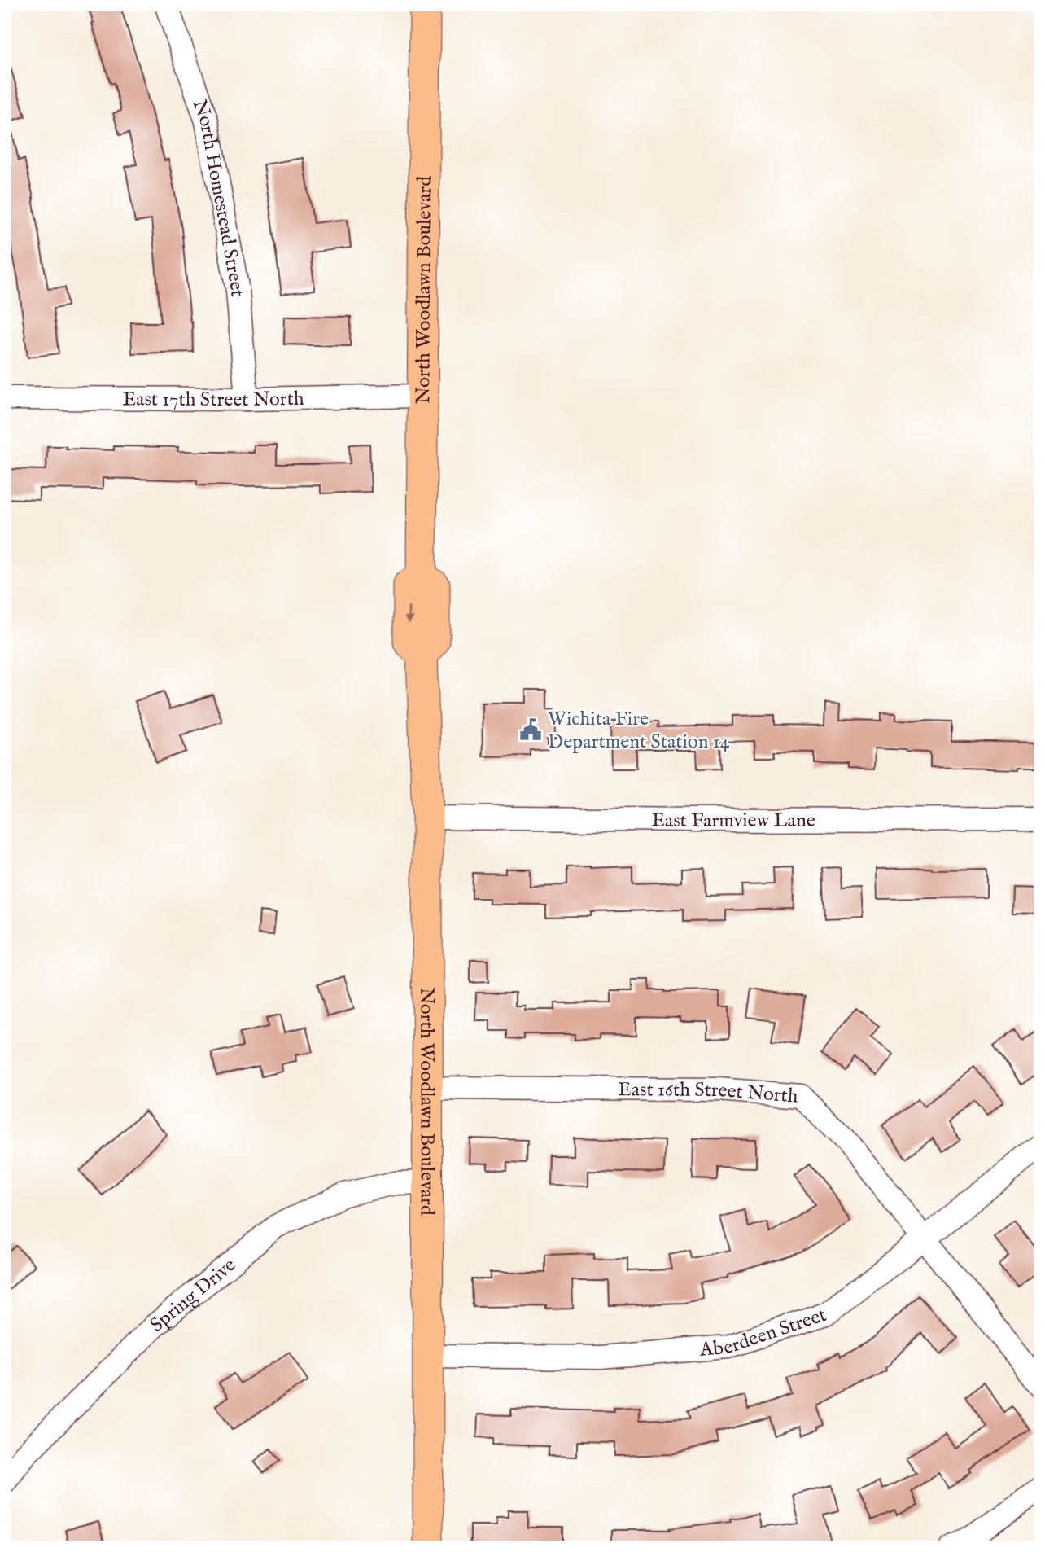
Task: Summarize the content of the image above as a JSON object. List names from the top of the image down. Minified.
{"streets":{"main road":["North Woodlawn Boulevard"],"street":["North Homestead Street","East 17th Street North","East Farmview Lane","East 16th Street North","Spring Drive","Aberdeen Street"]},"crossings":[["North Homestead Street","East 17th Street North"],["North Woodlawn Boulevard","East 17th Street North"],["North Woodlawn Boulevard","East Farmview Lane"],["North Woodlawn Boulevard","East 16th Street North"],["North Woodlawn Boulevard","Spring Drive"],["North Woodlawn Boulevard","Aberdeen Street"],["East 16th Street North","Aberdeen Street"]],"places":{"public building":["Wichita Fire Department Station 14"]}}
